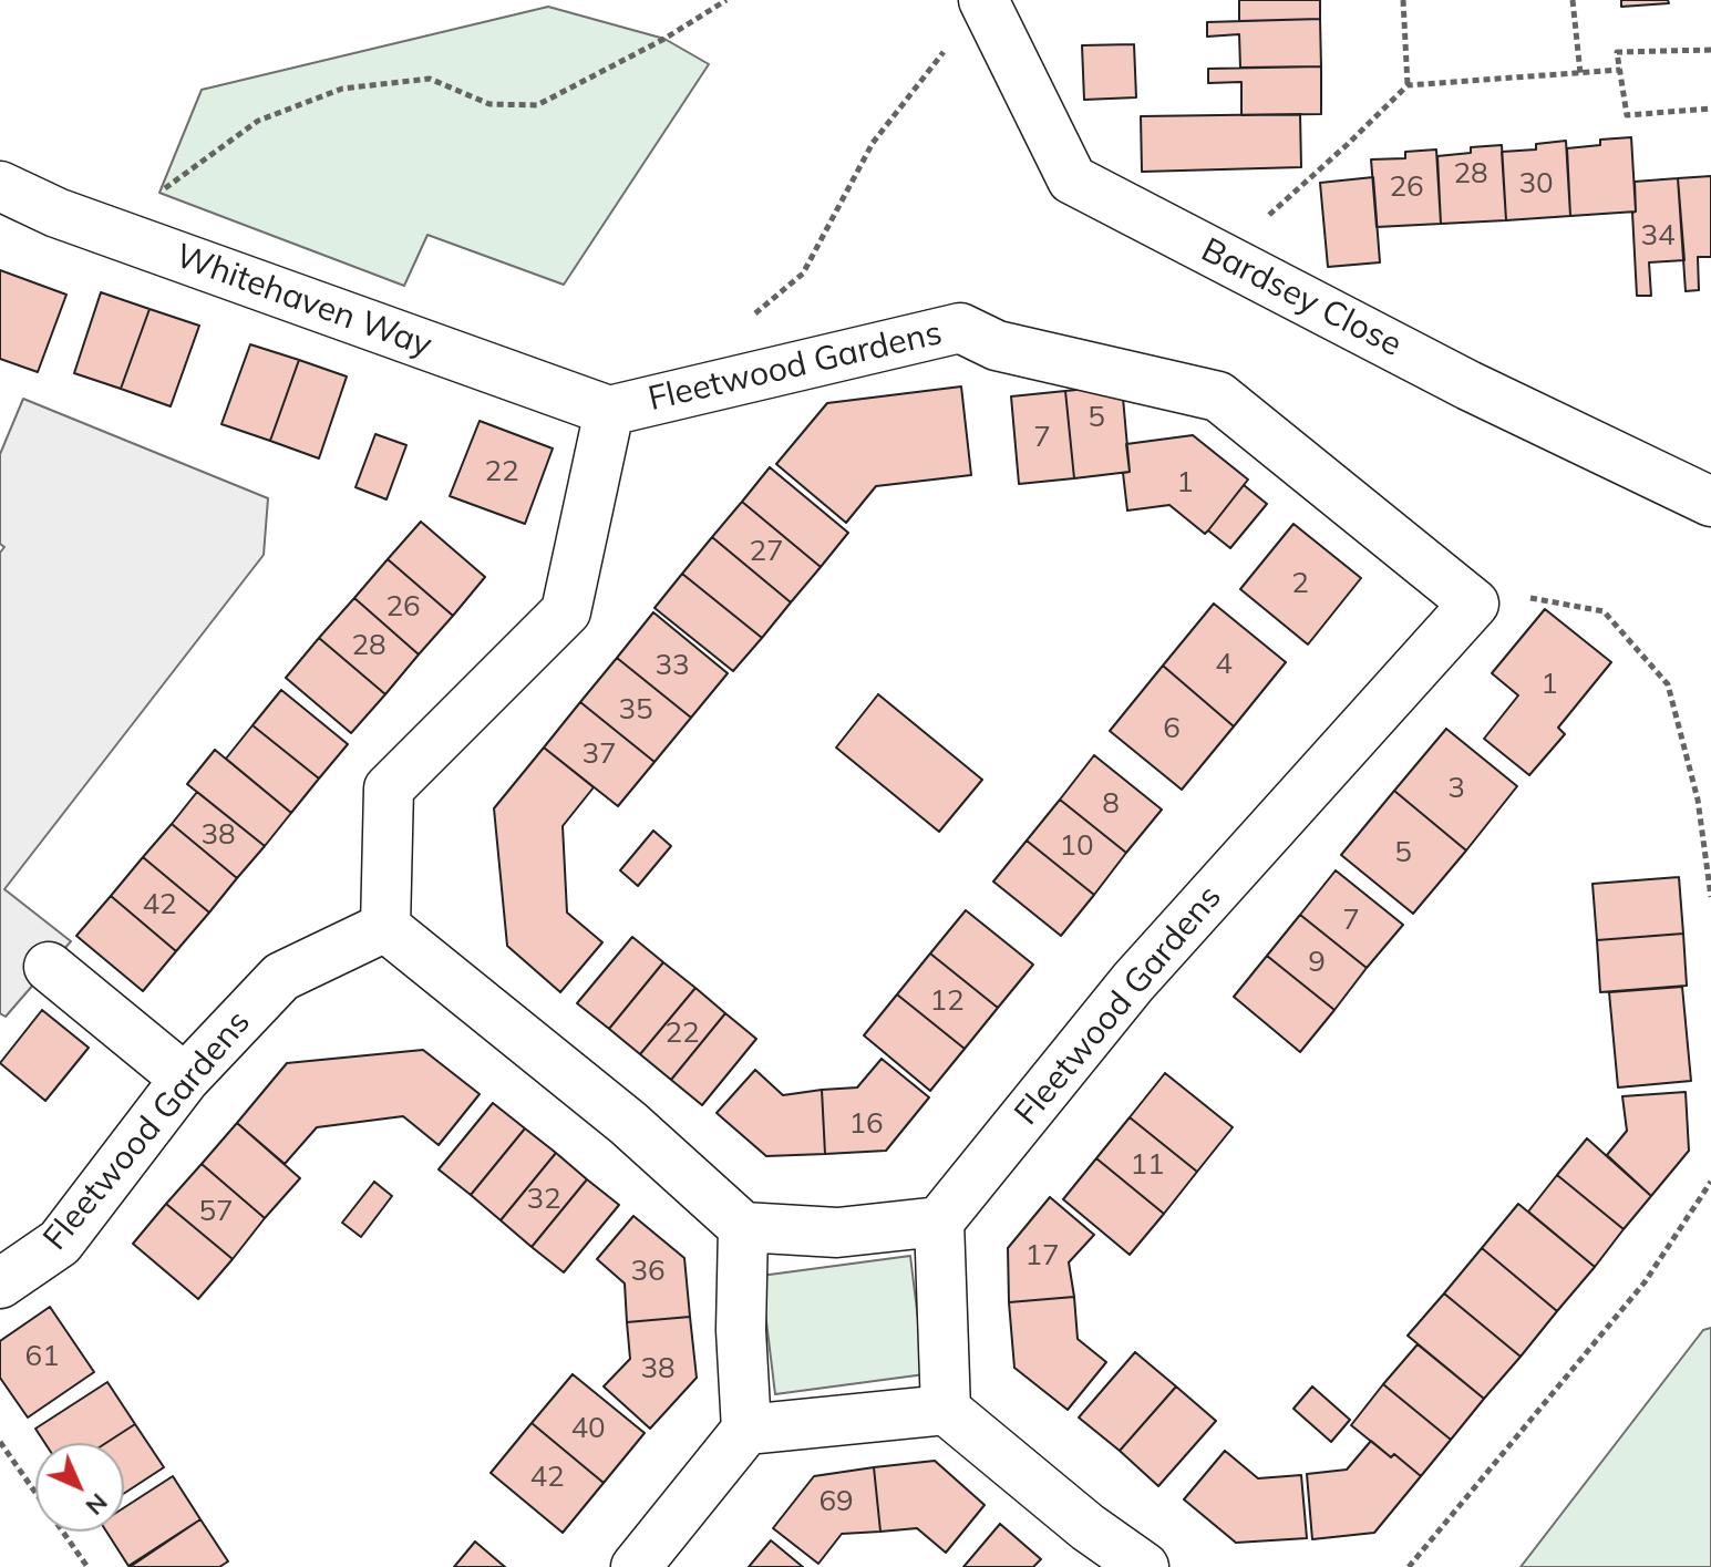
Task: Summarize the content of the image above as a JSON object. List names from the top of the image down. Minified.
{"streets":{"street":["Bardsey Close","Whitehaven Way","Fleetwood Gardens"]},"crossings":[["Whitehaven Way","Fleetwood Gardens"]],"house_numbers":["28","30","26","34","5","7","22","1","27","2","26","28","4","33","1","35","6","37","3","8","38","10","5","42","7","9","12","22","16","11","32","57","17","36","61","38","40","42","69"],"north":"bottom right"}
